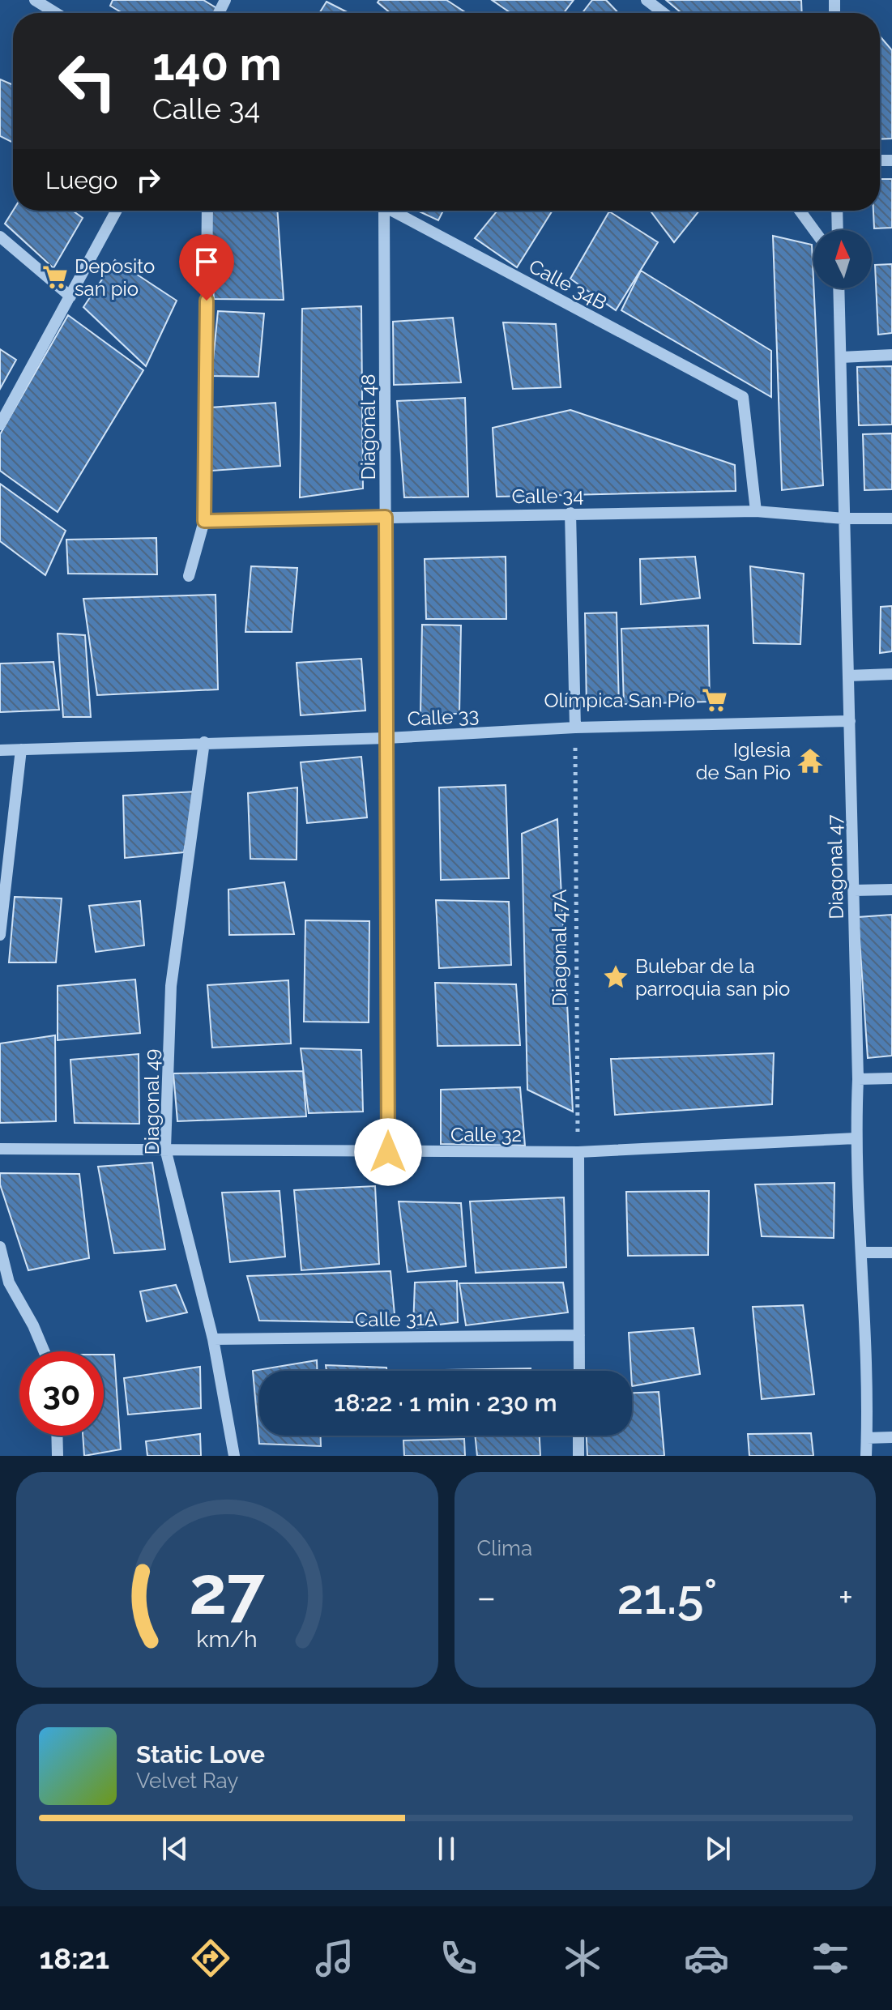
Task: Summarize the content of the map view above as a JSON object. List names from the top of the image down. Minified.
{"streets":{"street":["Calle 34B","Diagonal 48","Calle 34","Calle 33","Diagonal 47","Diagonal 49","Calle 32","Calle 31A"],"path":["Diagonal 47A"]},"crossings":[["Calle 34B","Calle 34"],["Diagonal 48","Calle 34"],["Diagonal 48","Calle 33"],["Diagonal 48","Calle 32"],["Calle 34","Diagonal 47"],["Calle 33","Diagonal 47"],["Calle 33","Diagonal 47A"],["Calle 33","Diagonal 49"],["Diagonal 47","Calle 32"],["Diagonal 47A","Calle 32"],["Diagonal 49","Calle 32"],["Diagonal 49","Calle 31A"]],"places":{"supermarket":["Deposito san pio","Olímpica San Pío"],"temple":["Iglesia de San Pio"],"place":["Bulebar de la parroquia san pio"]},"north":"top","page":{"turn":["140 m","Calle 34"],"then":"Luego","limit":"30","trip":"18:22 · 1 min · 230 m","tile":"Clima","heat":["−","21.5°","+"],"song":["Static Love","Velvet Ray"],"tabs":"18:21","gauge":["27","km/h"]}}
